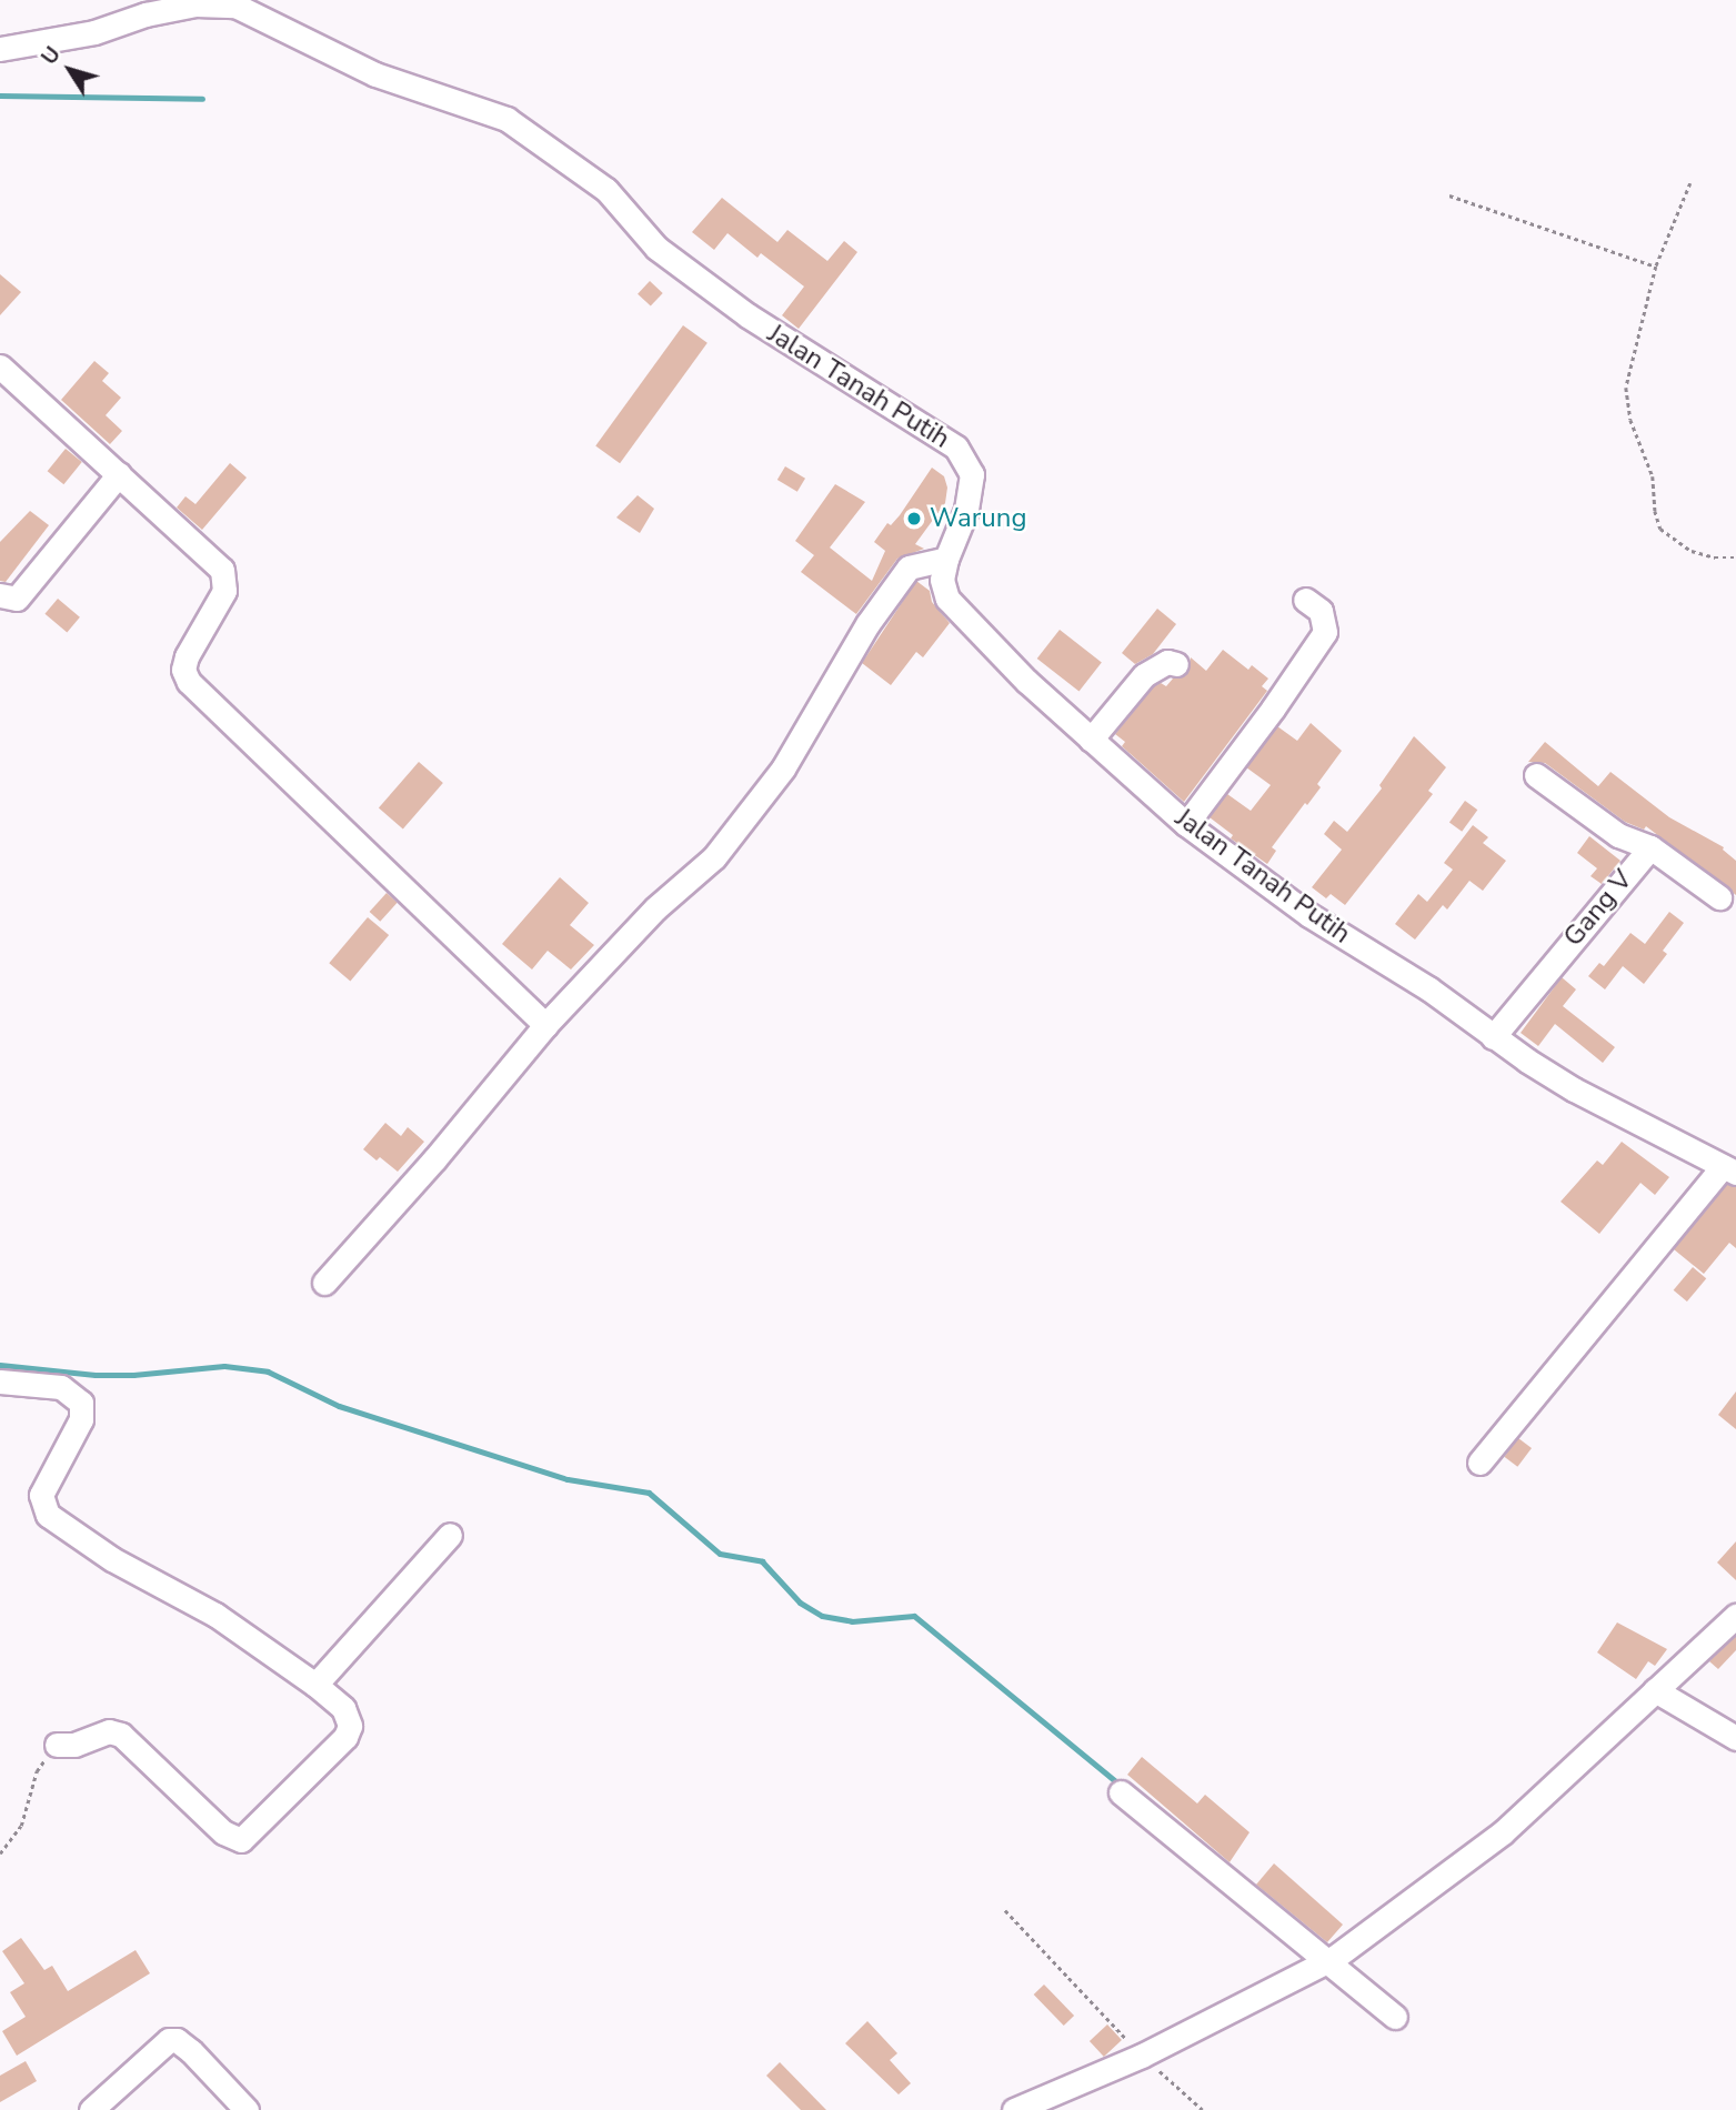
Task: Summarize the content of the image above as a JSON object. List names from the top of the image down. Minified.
{"streets":{"street":["Jalan Tanah Putih","Gang V"]},"crossings":[["Jalan Tanah Putih","Gang V"]],"places":["Warung"],"north":"top left"}
